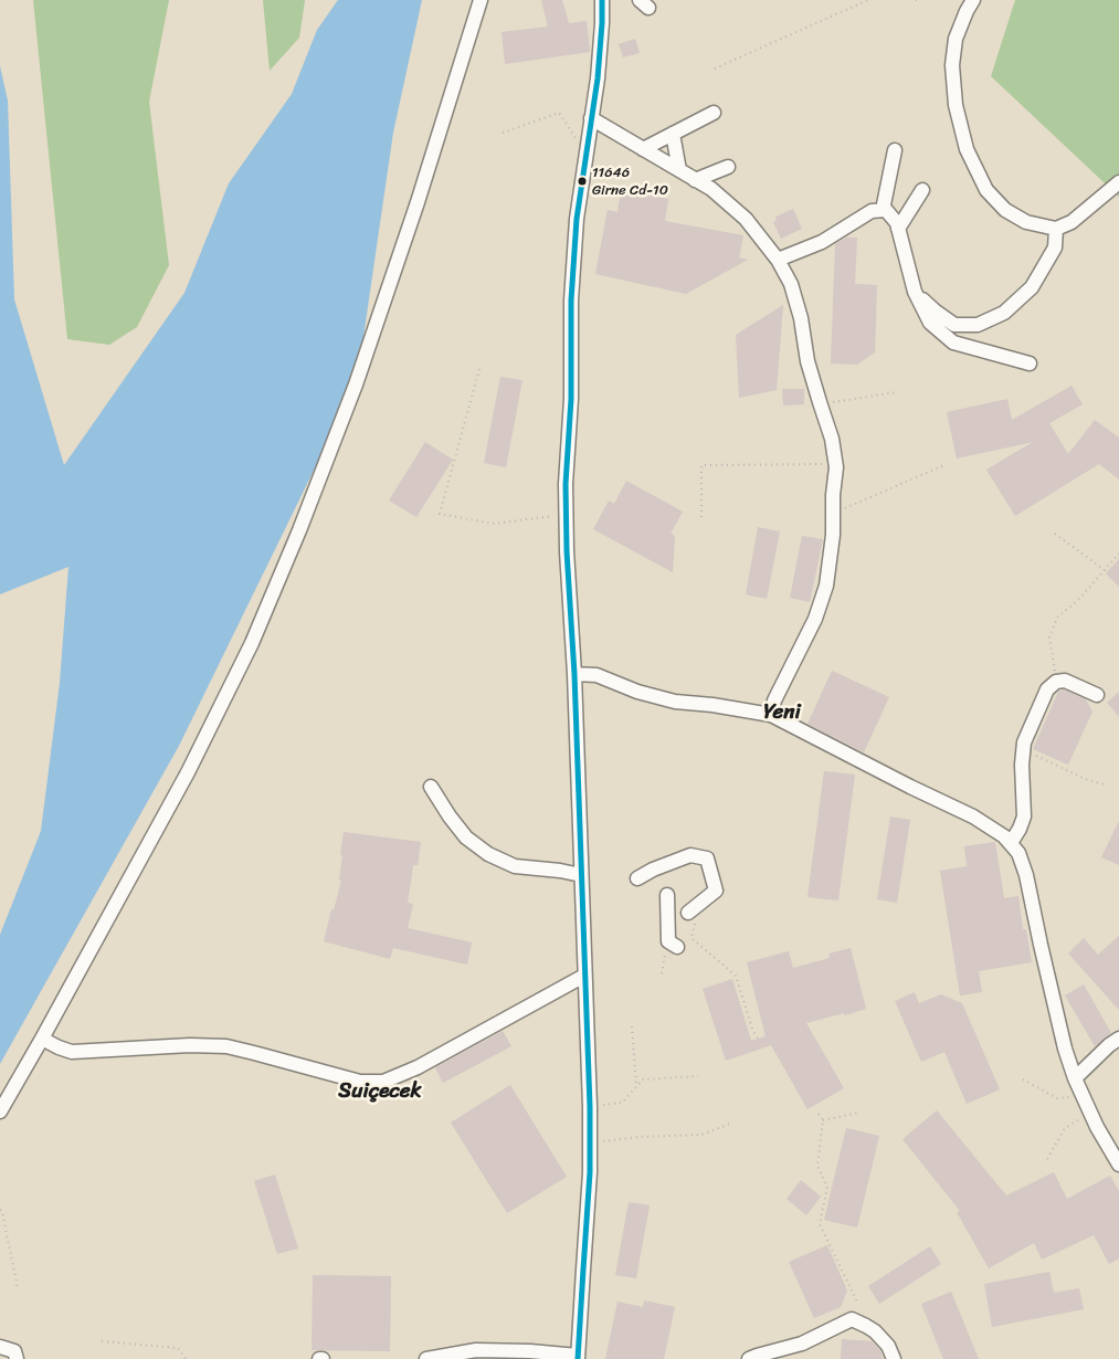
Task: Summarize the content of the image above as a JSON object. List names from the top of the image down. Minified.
{"districts":["Yeni","Suiçecek"],"places":["11646 Girne Cd-10"]}
